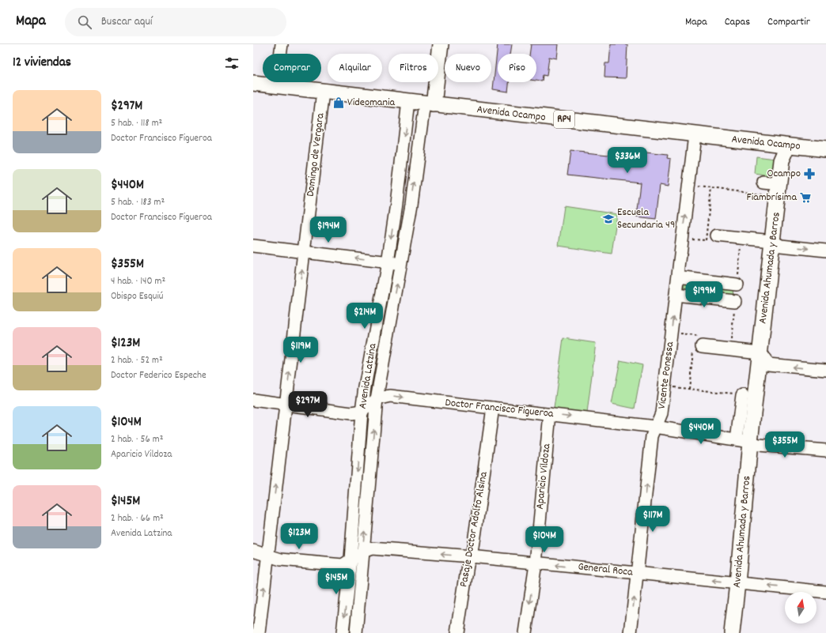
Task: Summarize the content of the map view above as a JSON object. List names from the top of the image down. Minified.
{"streets":{"main road":["Avenida Ocampo","RP4","Avenida Ahumada y Barros"],"street":["Domingo de Vergara","Vicente Ponessa","Avenida Latzina","Doctor Francisco Figueroa","Aparicio Vildoza","Pasaje Doctor Adolfo Alsina","General Roca"]},"crossings":[["Avenida Ocampo","Domingo de Vergara"],["Avenida Ocampo","Avenida Ahumada y Barros"],["Avenida Ocampo","Vicente Ponessa"],["Avenida Ocampo","Avenida Latzina"],["Domingo de Vergara","General Roca"],["Avenida Ahumada y Barros","Doctor Francisco Figueroa"],["Avenida Ahumada y Barros","General Roca"],["Vicente Ponessa","Doctor Francisco Figueroa"],["Vicente Ponessa","General Roca"],["Avenida Latzina","Doctor Francisco Figueroa"],["Avenida Latzina","General Roca"],["Doctor Francisco Figueroa","Aparicio Vildoza"],["Doctor Francisco Figueroa","Pasaje Doctor Adolfo Alsina"],["Aparicio Vildoza","General Roca"],["Pasaje Doctor Adolfo Alsina","General Roca"]],"one_way":["Domingo de Vergara","Vicente Ponessa","Doctor Francisco Figueroa","General Roca"],"places":{"shop":["Videomania"],"pharmacy":["Ocampo"],"supermarket":["Fiambrísima"],"school or university":["Escuela Secundaria 49"]},"north":"top","page":{"header":"Mapa","search":"Buscar aquí","nav":["Mapa","Capas","Compartir"],"heading":"12 viviendas","chip":["Comprar","Alquilar","Filtros","Nuevo","Piso"],"list":[{"name":"$297M","note":"5 hab. · 118 m² · Doctor Francisco Figueroa"},{"name":"$440M","note":"5 hab. · 183 m² · Doctor Francisco Figueroa"},{"name":"$355M","note":"4 hab. · 140 m² · Obispo Esquiú"},{"name":"$123M","note":"2 hab. · 52 m² · Doctor Federico Espeche"},{"name":"$104M","note":"2 hab. · 56 m² · Aparicio Vildoza"},{"name":"$145M","note":"2 hab. · 66 m² · Avenida Latzina"}],"price":["$336M","$194M","$199M","$214M","$119M","$297M","$440M","$355M","$117M","$123M","$104M","$145M"]}}
